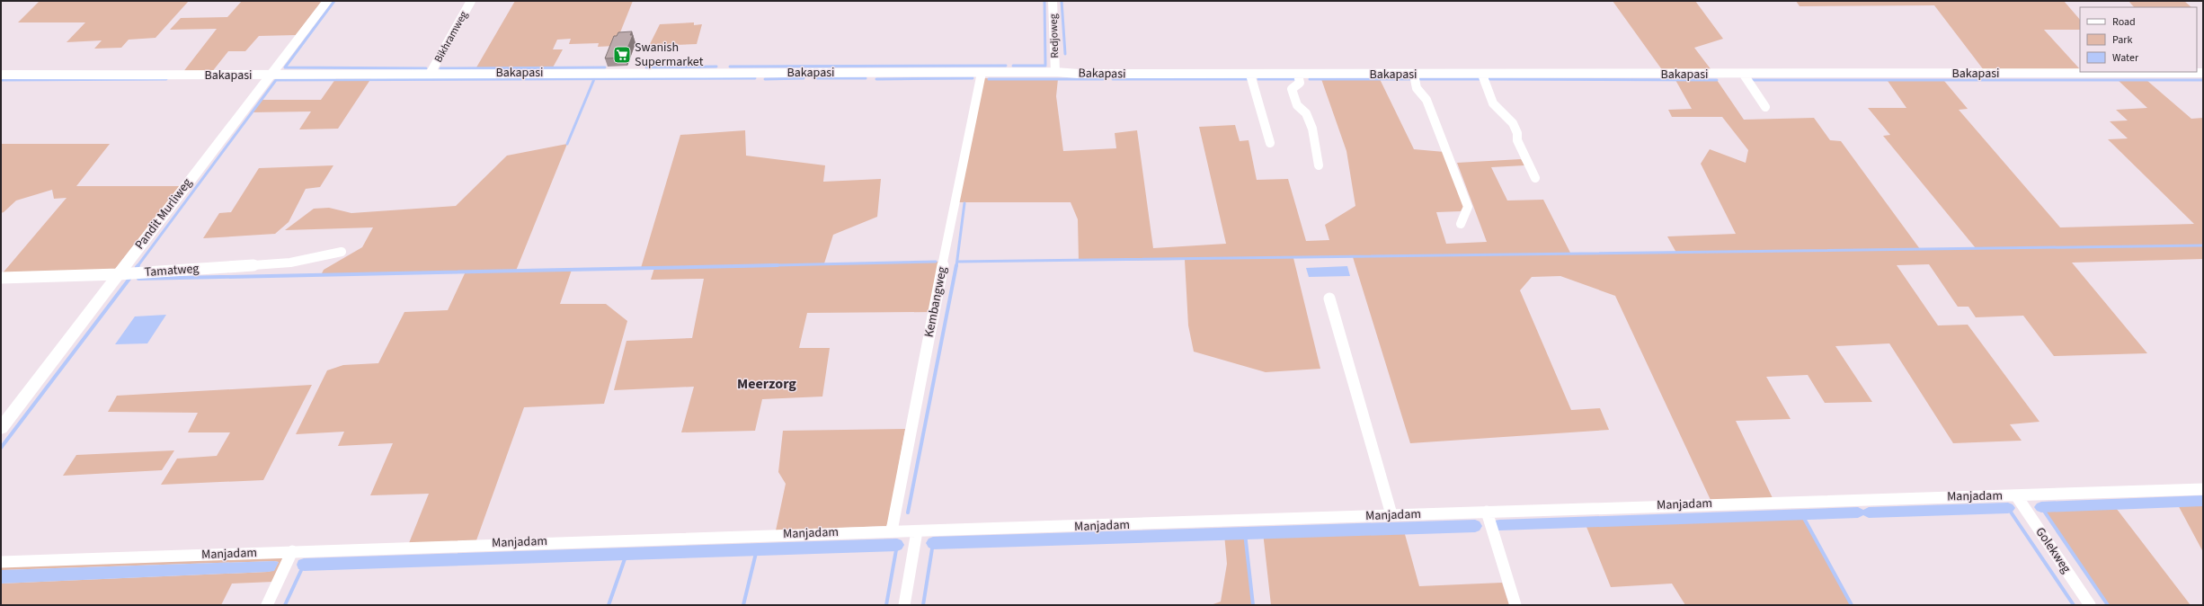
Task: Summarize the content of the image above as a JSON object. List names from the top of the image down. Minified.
{"streets":{"street":["Redjoweg","Bikhramweg","Bakapasi","Pandit Murliweg","Tamatweg","Kembangweg","Manjadam","Golekweg"]},"crossings":[["Redjoweg","Bakapasi"],["Bikhramweg","Bakapasi"],["Bakapasi","Pandit Murliweg"],["Bakapasi","Kembangweg"],["Pandit Murliweg","Tamatweg"],["Kembangweg","Manjadam"],["Manjadam","Golekweg"]],"districts":["Meerzorg"],"places":{"supermarket":["Swanish Supermarket"]},"legend":["Road","Park","Water"]}
